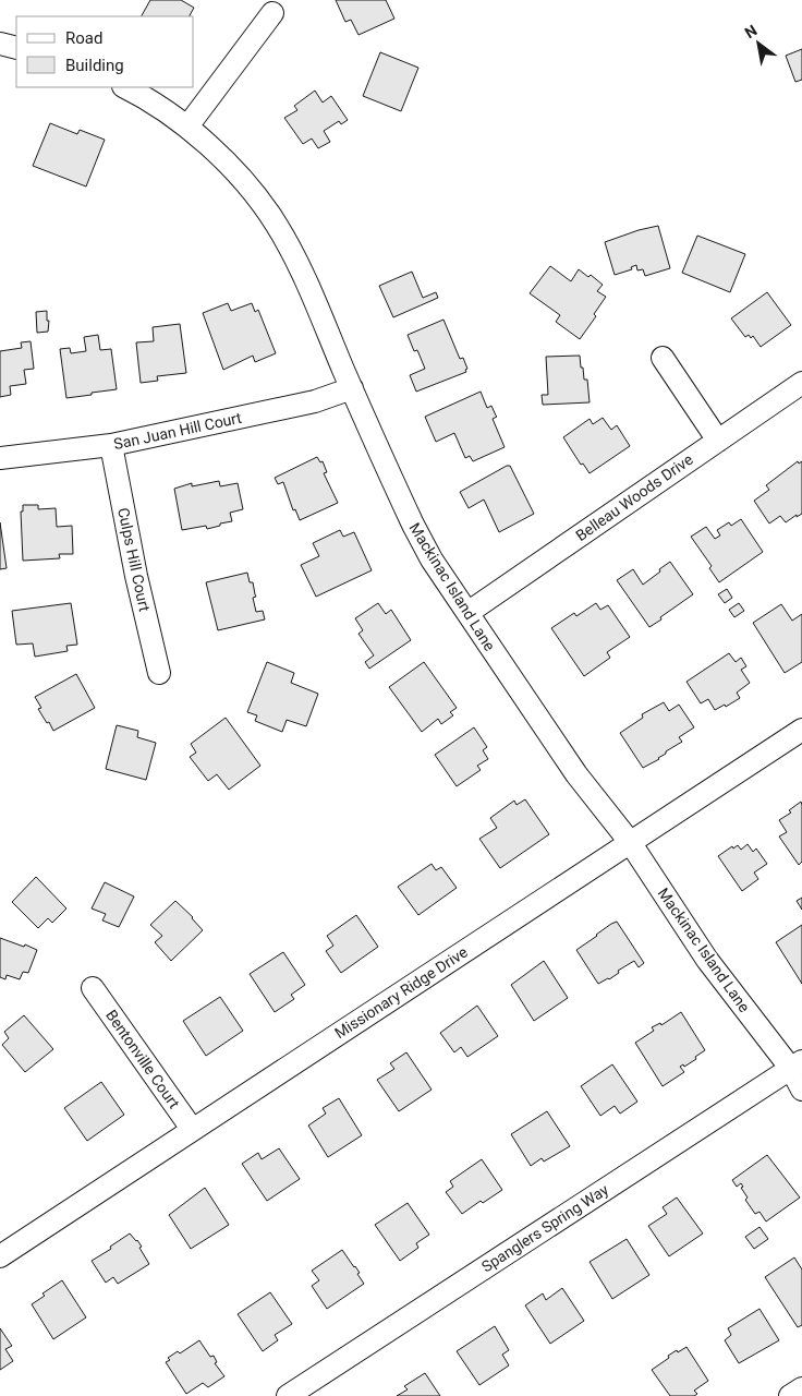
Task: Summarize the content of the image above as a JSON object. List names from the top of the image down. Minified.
{"streets":{"street":["San Juan Hill Court","Belleau Woods Drive","Culps Hill Court","Mackinac Island Lane","Missionary Ridge Drive","Bentonville Court","Spanglers Spring Way"]},"crossings":[["San Juan Hill Court","Culps Hill Court"],["San Juan Hill Court","Mackinac Island Lane"],["Belleau Woods Drive","Mackinac Island Lane"],["Mackinac Island Lane","Missionary Ridge Drive"],["Mackinac Island Lane","Spanglers Spring Way"],["Missionary Ridge Drive","Bentonville Court"]],"legend":["Road","Building"],"north":"top left"}
